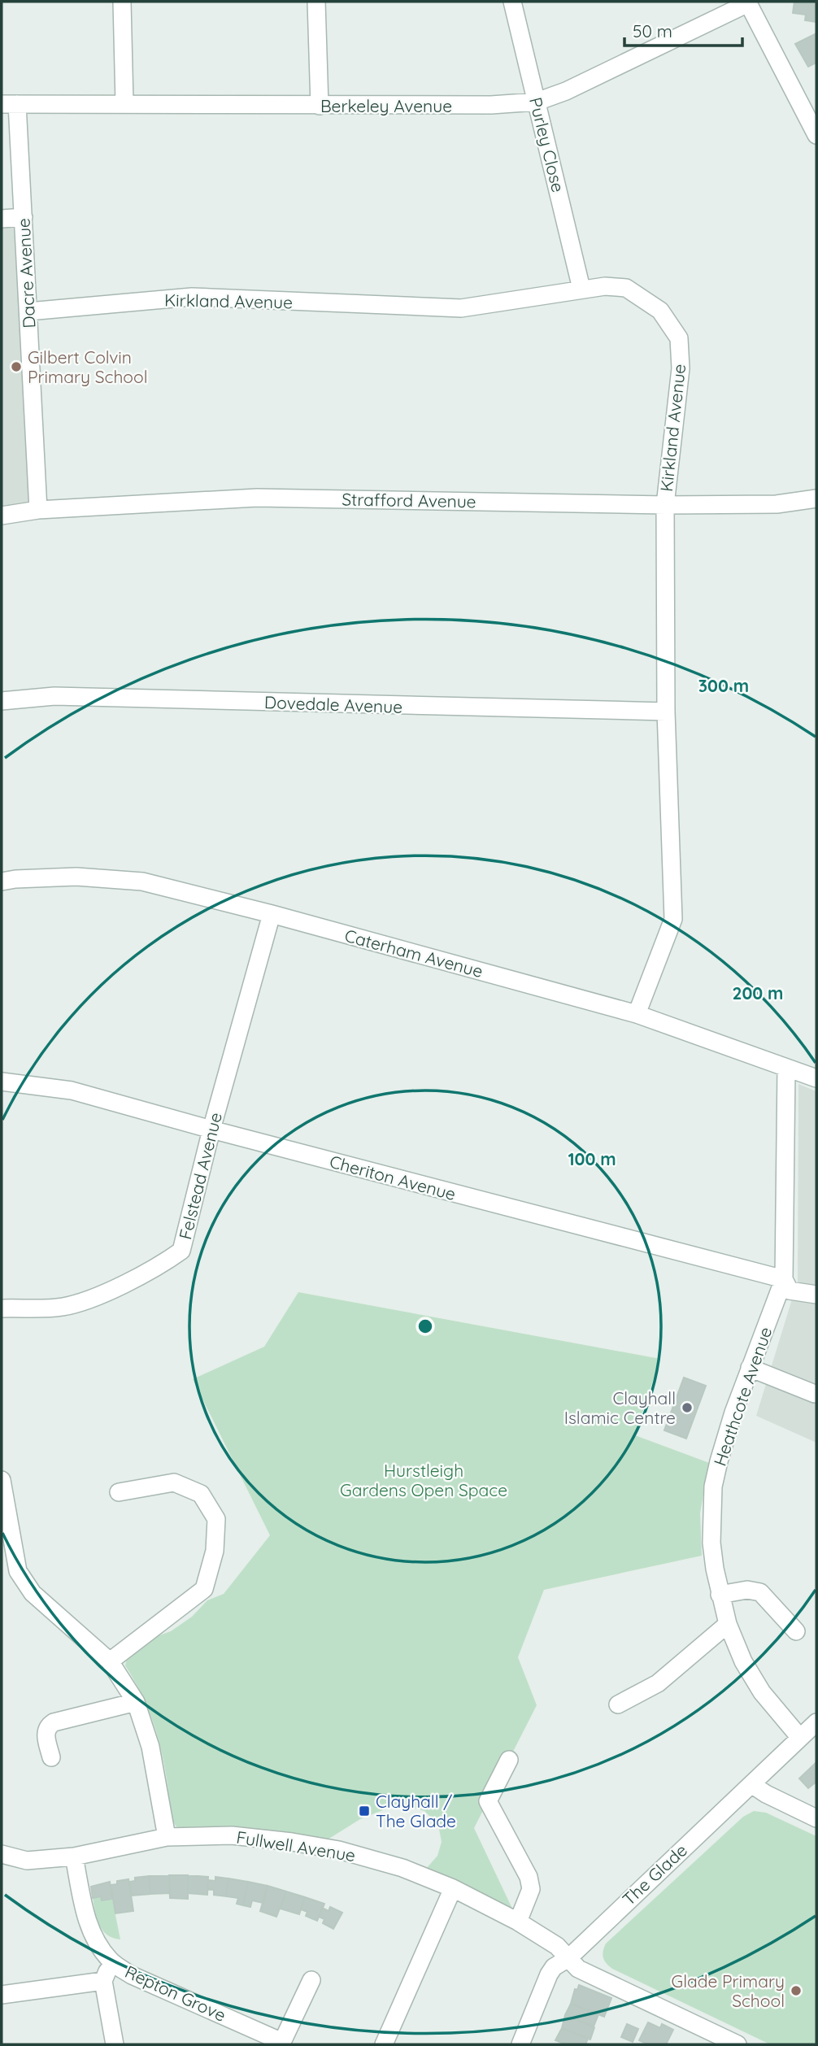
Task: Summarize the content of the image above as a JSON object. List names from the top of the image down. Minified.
{"streets":{"street":["Berkeley Avenue","Purley Close","Dacre Avenue","Kirkland Avenue","Strafford Avenue","Dovedale Avenue","Caterham Avenue","Felstead Avenue","Cheriton Avenue","Heathcote Avenue","Fullwell Avenue","The Glade","Repton Grove"]},"crossings":[["Berkeley Avenue","Purley Close"],["Berkeley Avenue","Dacre Avenue"],["Purley Close","Kirkland Avenue"],["Dacre Avenue","Kirkland Avenue"],["Dacre Avenue","Strafford Avenue"],["Kirkland Avenue","Strafford Avenue"],["Kirkland Avenue","Dovedale Avenue"],["Kirkland Avenue","Caterham Avenue"],["Caterham Avenue","Felstead Avenue"],["Caterham Avenue","Heathcote Avenue"],["Felstead Avenue","Cheriton Avenue"],["Cheriton Avenue","Heathcote Avenue"],["Heathcote Avenue","The Glade"],["Fullwell Avenue","The Glade"],["Fullwell Avenue","Repton Grove"]],"parks":["Hurstleigh Gardens Open Space"],"places":{"other":["Gilbert Colvin Primary School","Clayhall Islamic Centre","Glade Primary School"],"transit":["Clayhall / The Glade"]},"scale_bar":"50 m","rings":["300 m","200 m","100 m"]}
